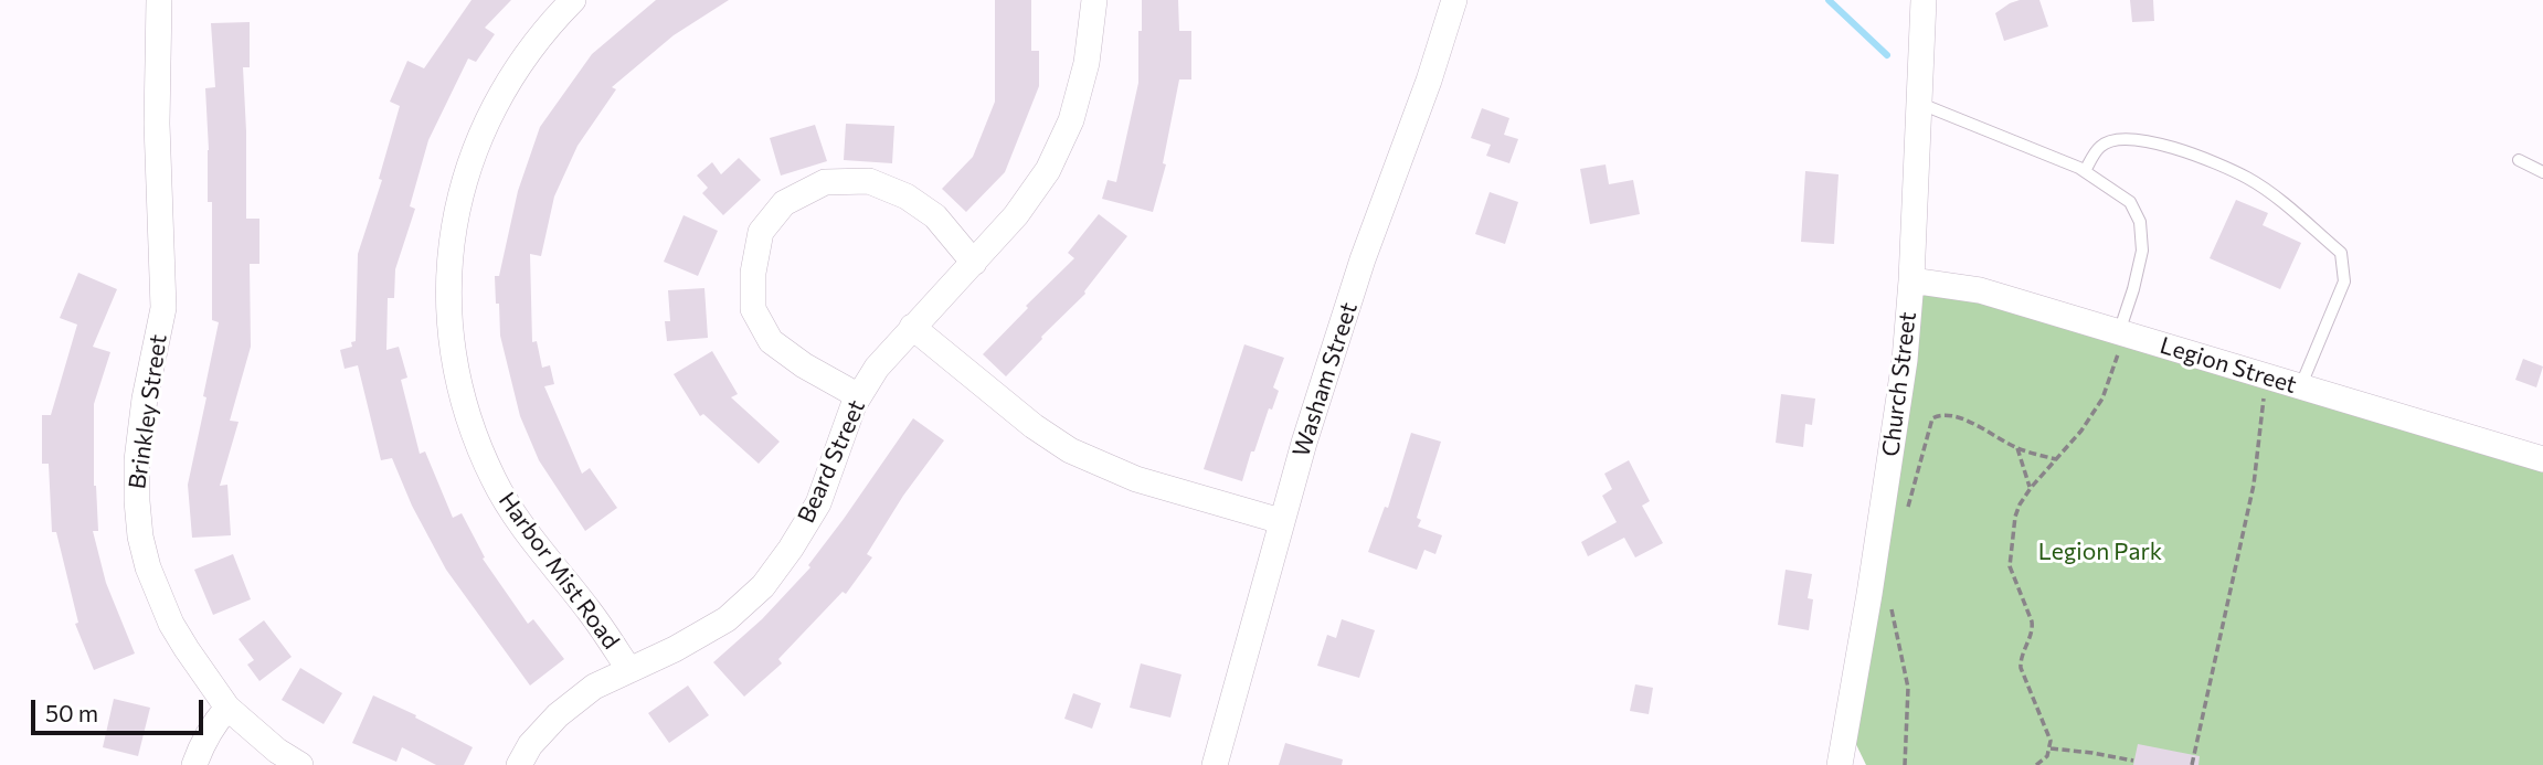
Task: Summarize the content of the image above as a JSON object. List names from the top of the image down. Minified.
{"streets":{"street":["Legion Street","Washam Street","Church Street","Brinkley Street","Beard Street","Harbor Mist Road"]},"crossings":[["Legion Street","Church Street"],["Beard Street","Harbor Mist Road"]],"parks":["Legion Park"],"scale_bar":"50 m"}
